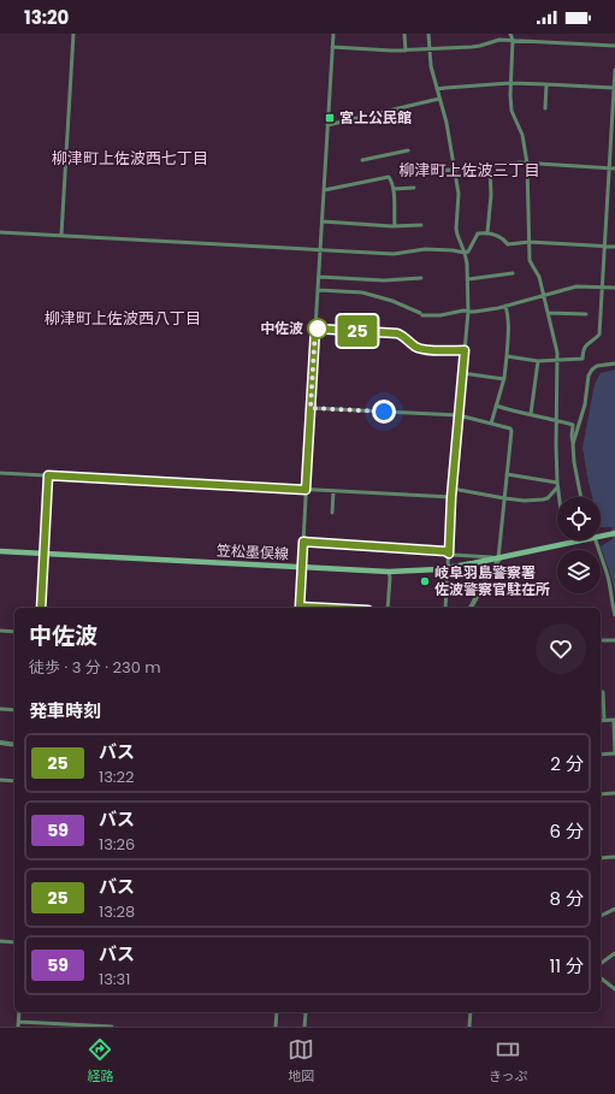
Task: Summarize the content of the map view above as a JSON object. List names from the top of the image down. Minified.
{"streets":{"main road":["笠松墨俣線"]},"districts":["柳津町上佐波西七丁目","柳津町上佐波三丁目","柳津町上佐波西八丁目"],"places":{"transit":["宮上公民館"],"other":["中佐波","岐阜羽島警察署 佐波警察官駐在所"]},"lines":["bus line 25"],"page":{"status":"13:20","on_map":"25","heading":[["中佐波","徒歩 · 3 分 · 230 m"],"発車時刻"],"list":[{"mark":"25","name":"バス","note":"13:22","value":"2 分"},{"mark":"59","name":"バス","note":"13:26","value":"6 分"},{"mark":"25","name":"バス","note":"13:28","value":"8 分"},{"mark":"59","name":"バス","note":"13:31","value":"11 分"}],"tabs":["経路","地図","きっぷ"]}}
